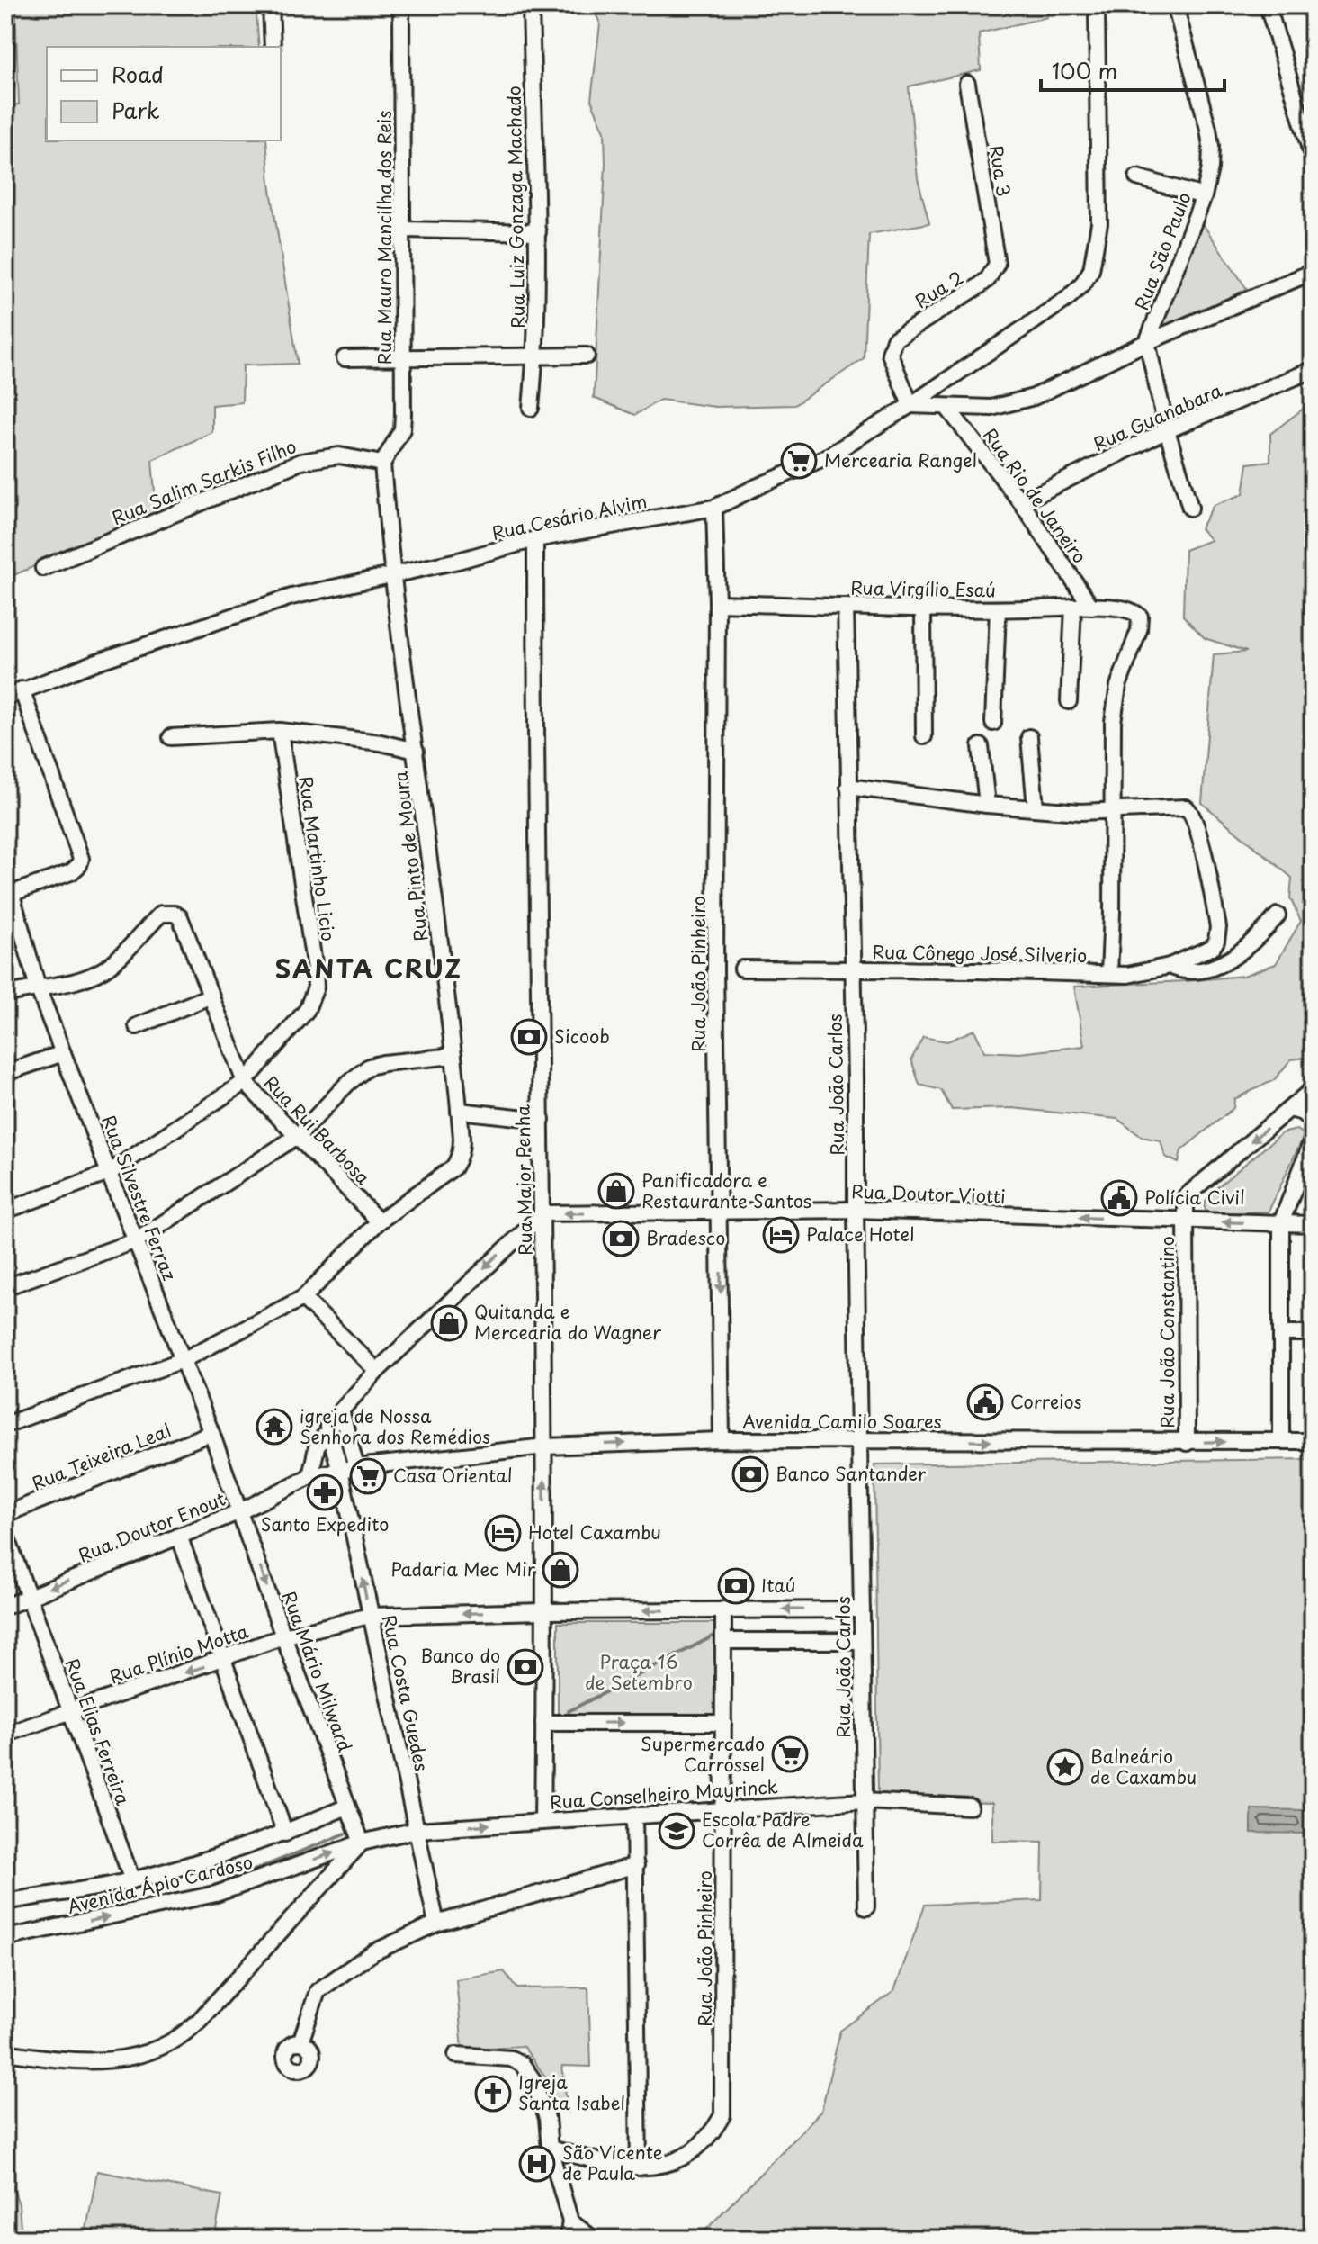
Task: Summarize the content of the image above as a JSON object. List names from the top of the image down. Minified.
{"streets":{"street":["Rua 3","Rua Luiz Gonzaga Machado","Rua Mauro Mancilha dos Reis","Rua São Paulo","Rua 2","Rua Guanabara","Rua Salim Sarkis Filho","Rua Rio de Janeiro","Rua Cesário Alvim","Rua Virgílio Esaú","Rua Pinto de Moura","Rua Martinho Licio","Rua Cônego José Silverio","Rua João Pinheiro","Rua João Carlos","Rua Rui Barbosa","Rua Major Penha","Rua Doutor Viotti","Rua Silvestre Ferraz","Rua João Constantino","Avenida Camilo Soares","Rua Teixeira Leal","Rua Doutor Enout","Rua Plínio Motta","Rua Mário Milward","Rua Costa Guedes","Rua Elias Ferreira","Rua Conselheiro Mayrinck","Avenida Ápio Cardoso"]},"crossings":[["Rua 3","Rua 2"],["Rua Mauro Mancilha dos Reis","Rua Salim Sarkis Filho"],["Rua Mauro Mancilha dos Reis","Rua Pinto de Moura"],["Rua 2","Rua Cesário Alvim"],["Rua Guanabara","Rua Rio de Janeiro"],["Rua Salim Sarkis Filho","Rua Pinto de Moura"],["Rua Rio de Janeiro","Rua Virgílio Esaú"],["Rua Cesário Alvim","Rua Pinto de Moura"],["Rua Cesário Alvim","Rua João Pinheiro"],["Rua Cesário Alvim","Rua Major Penha"],["Rua Virgílio Esaú","Rua Cônego José Silverio"],["Rua Virgílio Esaú","Rua João Pinheiro"],["Rua Virgílio Esaú","Rua João Carlos"],["Rua Pinto de Moura","Rua Rui Barbosa"],["Rua Pinto de Moura","Rua Silvestre Ferraz"],["Rua Martinho Licio","Rua Rui Barbosa"],["Rua Martinho Licio","Rua Silvestre Ferraz"],["Rua Cônego José Silverio","Rua João Carlos"],["Rua João Pinheiro","Rua Doutor Viotti"],["Rua João Pinheiro","Avenida Camilo Soares"],["Rua João Pinheiro","Rua Plínio Motta"],["Rua João Pinheiro","Rua Conselheiro Mayrinck"],["Rua João Carlos","Rua Doutor Viotti"],["Rua João Carlos","Avenida Camilo Soares"],["Rua João Carlos","Rua Plínio Motta"],["Rua João Carlos","Rua Conselheiro Mayrinck"],["Rua Rui Barbosa","Rua Silvestre Ferraz"],["Rua Major Penha","Rua Doutor Viotti"],["Rua Major Penha","Avenida Camilo Soares"],["Rua Major Penha","Rua Plínio Motta"],["Rua Major Penha","Rua Conselheiro Mayrinck"],["Rua Doutor Viotti","Rua João Constantino"],["Rua Silvestre Ferraz","Rua Teixeira Leal"],["Rua Silvestre Ferraz","Rua Doutor Enout"],["Rua Silvestre Ferraz","Rua Mário Milward"],["Rua João Constantino","Avenida Camilo Soares"],["Avenida Camilo Soares","Rua Doutor Enout"],["Rua Doutor Enout","Rua Mário Milward"],["Rua Doutor Enout","Rua Costa Guedes"],["Rua Doutor Enout","Rua Elias Ferreira"],["Rua Plínio Motta","Rua Mário Milward"],["Rua Plínio Motta","Rua Costa Guedes"],["Rua Plínio Motta","Rua Elias Ferreira"],["Rua Mário Milward","Rua Conselheiro Mayrinck"],["Rua Mário Milward","Avenida Ápio Cardoso"],["Rua Costa Guedes","Rua Conselheiro Mayrinck"],["Rua Elias Ferreira","Avenida Ápio Cardoso"],["Rua Conselheiro Mayrinck","Avenida Ápio Cardoso"]],"one_way":["Rua Doutor Viotti","Avenida Camilo Soares","Rua Doutor Enout"],"districts":["SANTA CRUZ"],"parks":["Praça 16 de Setembro"],"places":{"supermarket":["Mercearia Rangel","Casa Oriental","Supermercado Carrossel"],"bank":["Sicoob","Bradesco","Banco Santander","Itaú","Banco do Brasil"],"shop":["Panificadora e Restaurante Santos","Quitanda e Mercearia do Wagner","Padaria Mec Mir"],"public building":["Polícia Civil","Correios"],"hotel":["Palace Hotel","Hotel Caxambu"],"temple":["igreja de Nossa Senhora dos Remédios"],"pharmacy":["Santo Expedito"],"place":["Balneário de Caxambu"],"school or university":["Escola Padre Corrêa de Almeida"],"church":["Igreja Santa Isabel"],"hospital":["São Vicente de Paula"]},"legend":["Road","Park"],"scale_bar":"100 m"}
